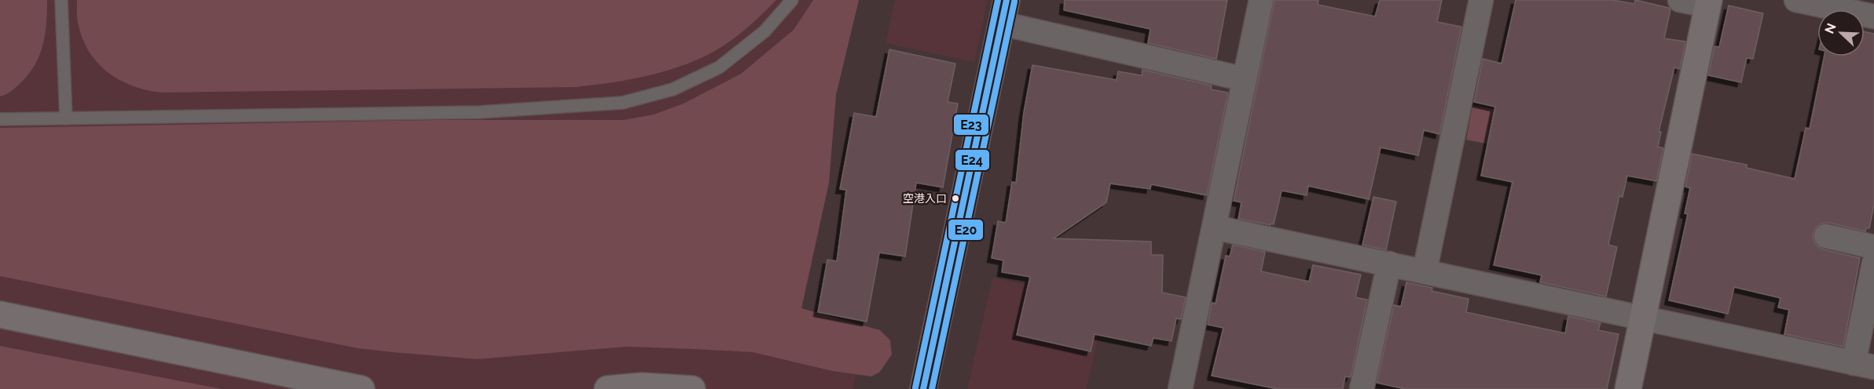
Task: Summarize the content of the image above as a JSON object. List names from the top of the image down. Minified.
{"places":["空港入口"],"lines":["transit line E24","transit line E23","transit line E20"],"north":"top left"}
